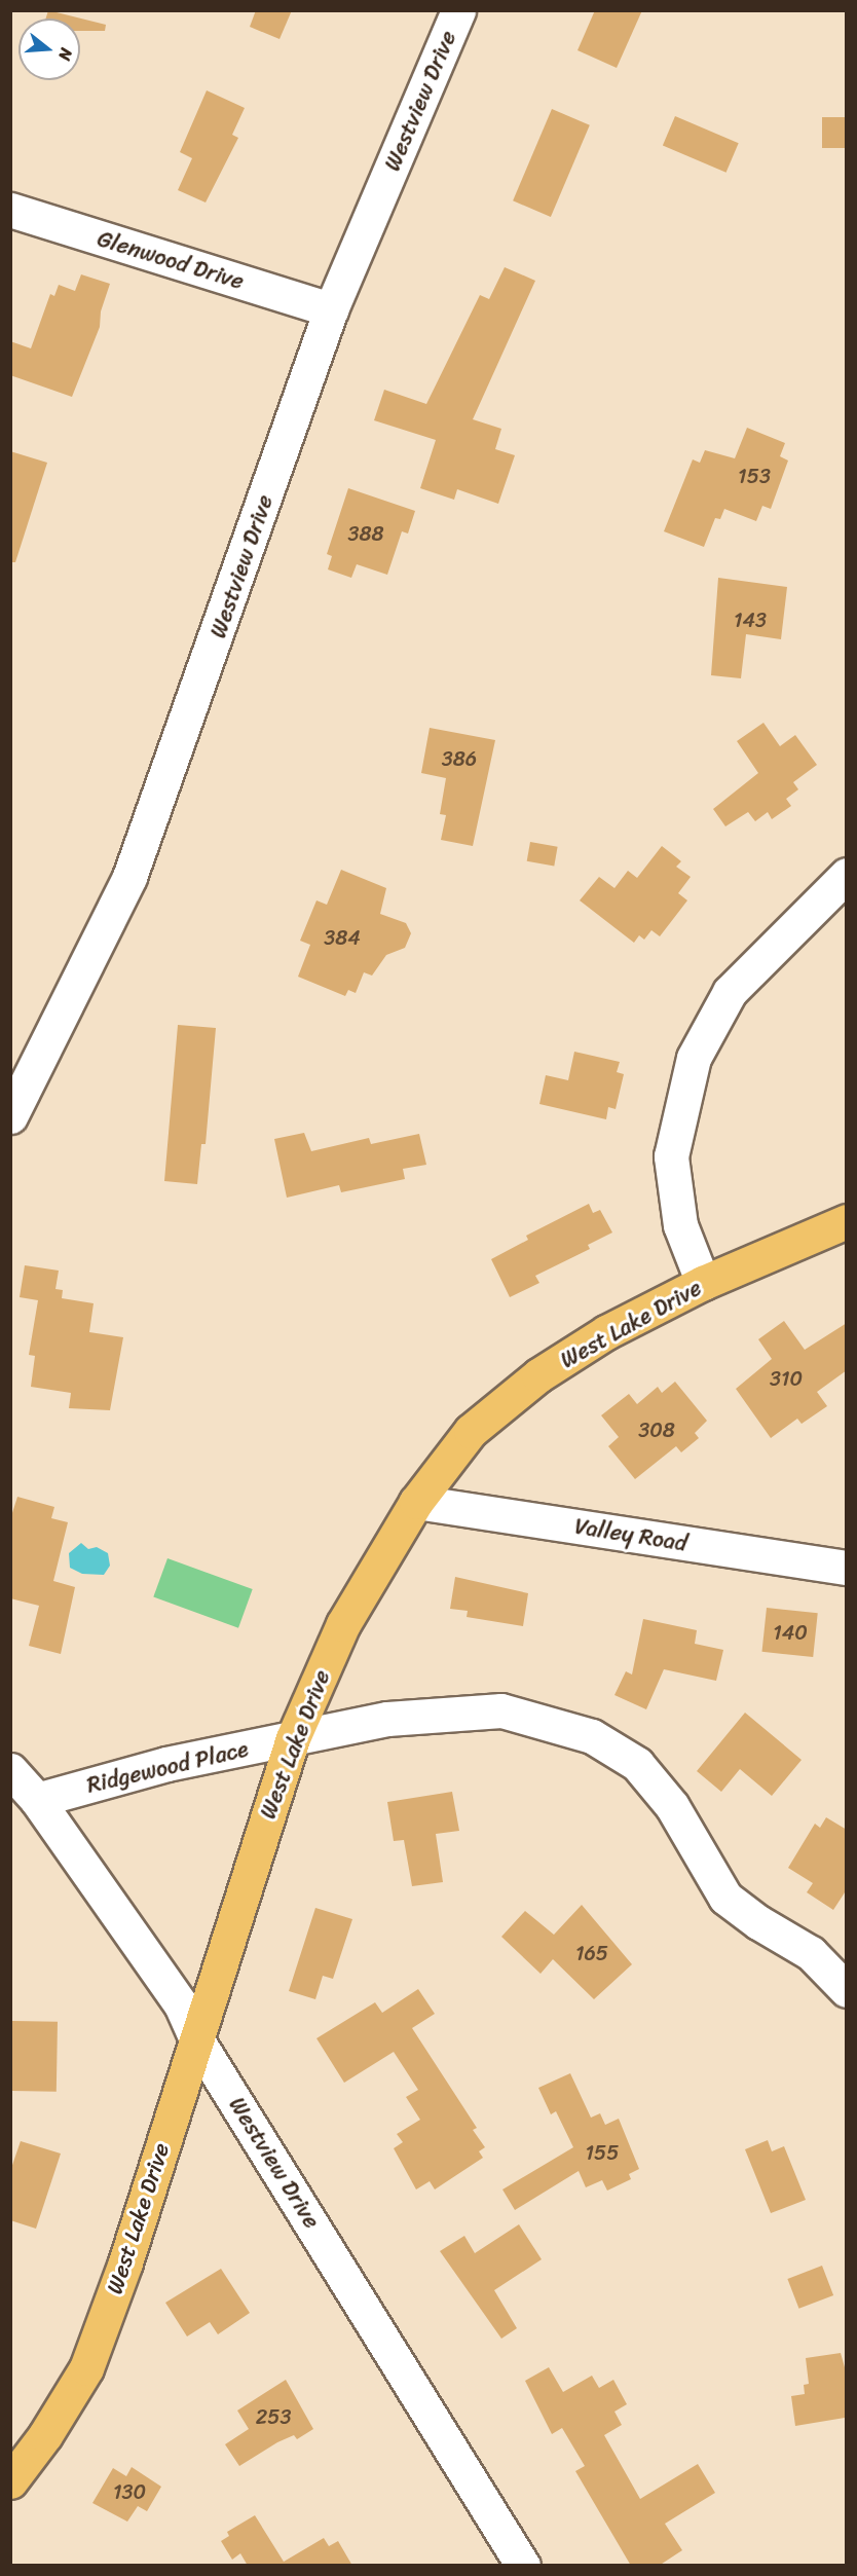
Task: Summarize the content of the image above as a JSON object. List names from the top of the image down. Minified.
{"streets":{"main road":["West Lake Drive"],"street":["Westview Drive","Glenwood Drive","Valley Road","Ridgewood Place"]},"crossings":[["Westview Drive","Glenwood Drive"],["Westview Drive","West Lake Drive"],["Westview Drive","Ridgewood Place"],["West Lake Drive","Valley Road"],["West Lake Drive","Ridgewood Place"]],"house_numbers":["153","388","143","386","384","310","308","140","165","155","253","130"],"north":"right"}
